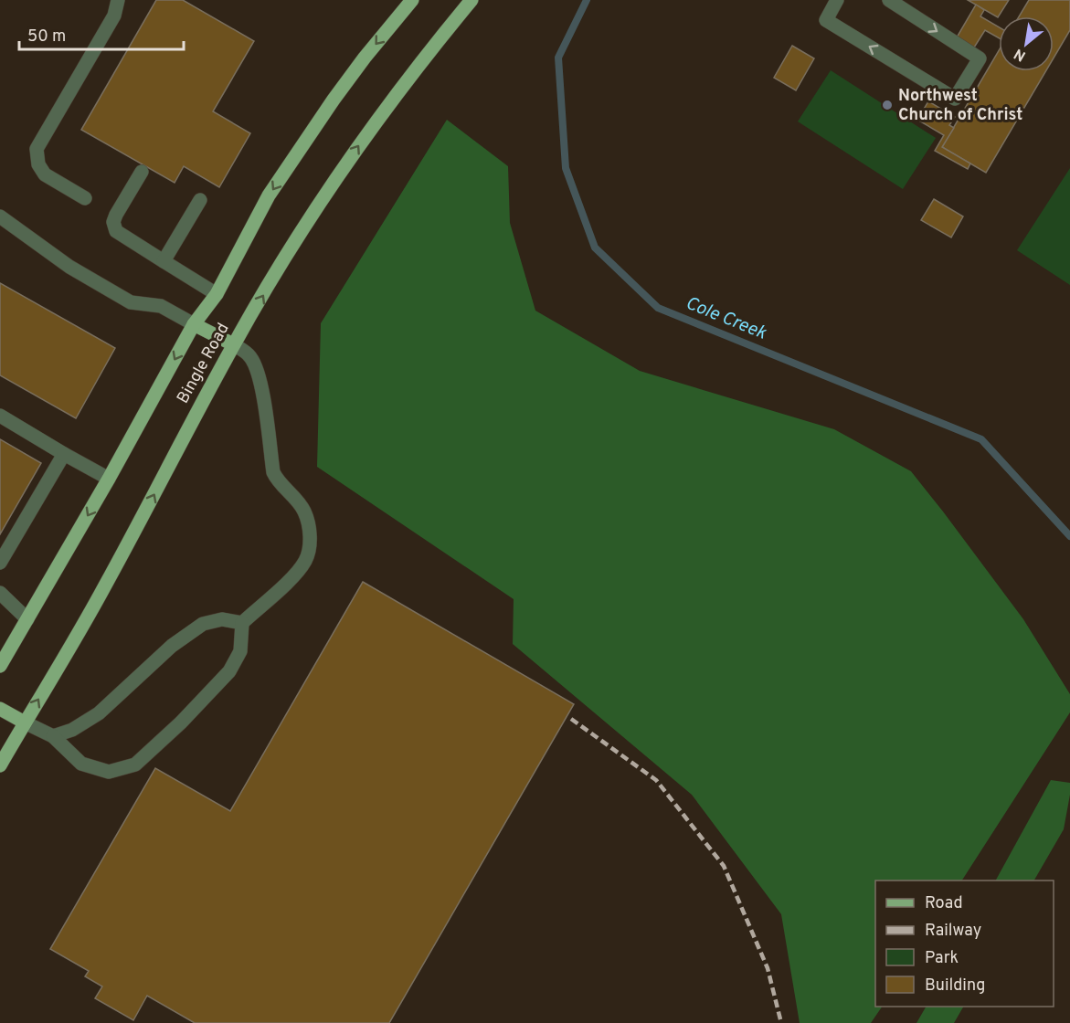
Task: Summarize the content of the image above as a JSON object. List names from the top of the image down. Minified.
{"streets":{"main road":["Bingle Road"]},"water":["Cole Creek"],"places":["Northwest Church of Christ"],"legend":["Road","Railway","Park","Building"],"scale_bar":"50 m","north":"bottom left"}
